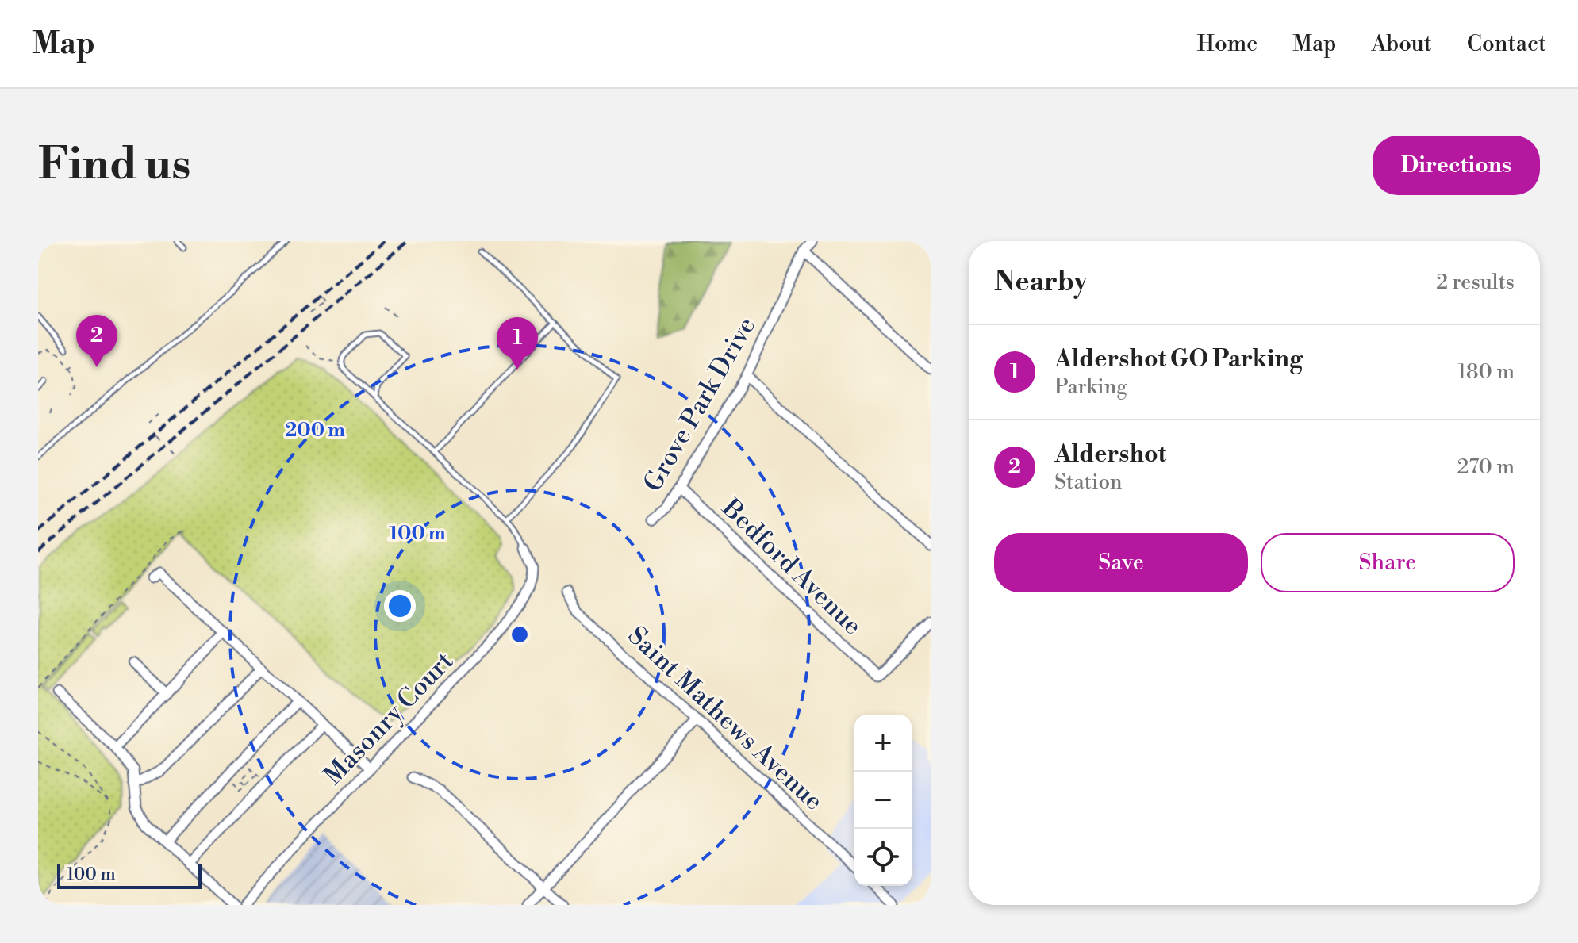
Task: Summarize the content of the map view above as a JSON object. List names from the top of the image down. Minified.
{"streets":{"street":["Grove Park Drive","Bedford Avenue","Masonry Court","Saint Mathews Avenue"]},"crossings":[["Grove Park Drive","Bedford Avenue"]],"scale_bar":"100 m","page":{"header":"Map","nav":["Home","Map","About","Contact"],"buttons":["Directions",["Save","Share"]],"title":"Find us","heading":["Nearby","2 results"],"pins":["2","1"],"list":[{"mark":"1","name":"Aldershot GO Parking","note":"Parking","value":"180 m"},{"mark":"2","name":"Aldershot","note":"Station","value":"270 m"}],"map_buttons":["+","−"],"scale":"100 m"},"rings":["200 m","100 m"]}
